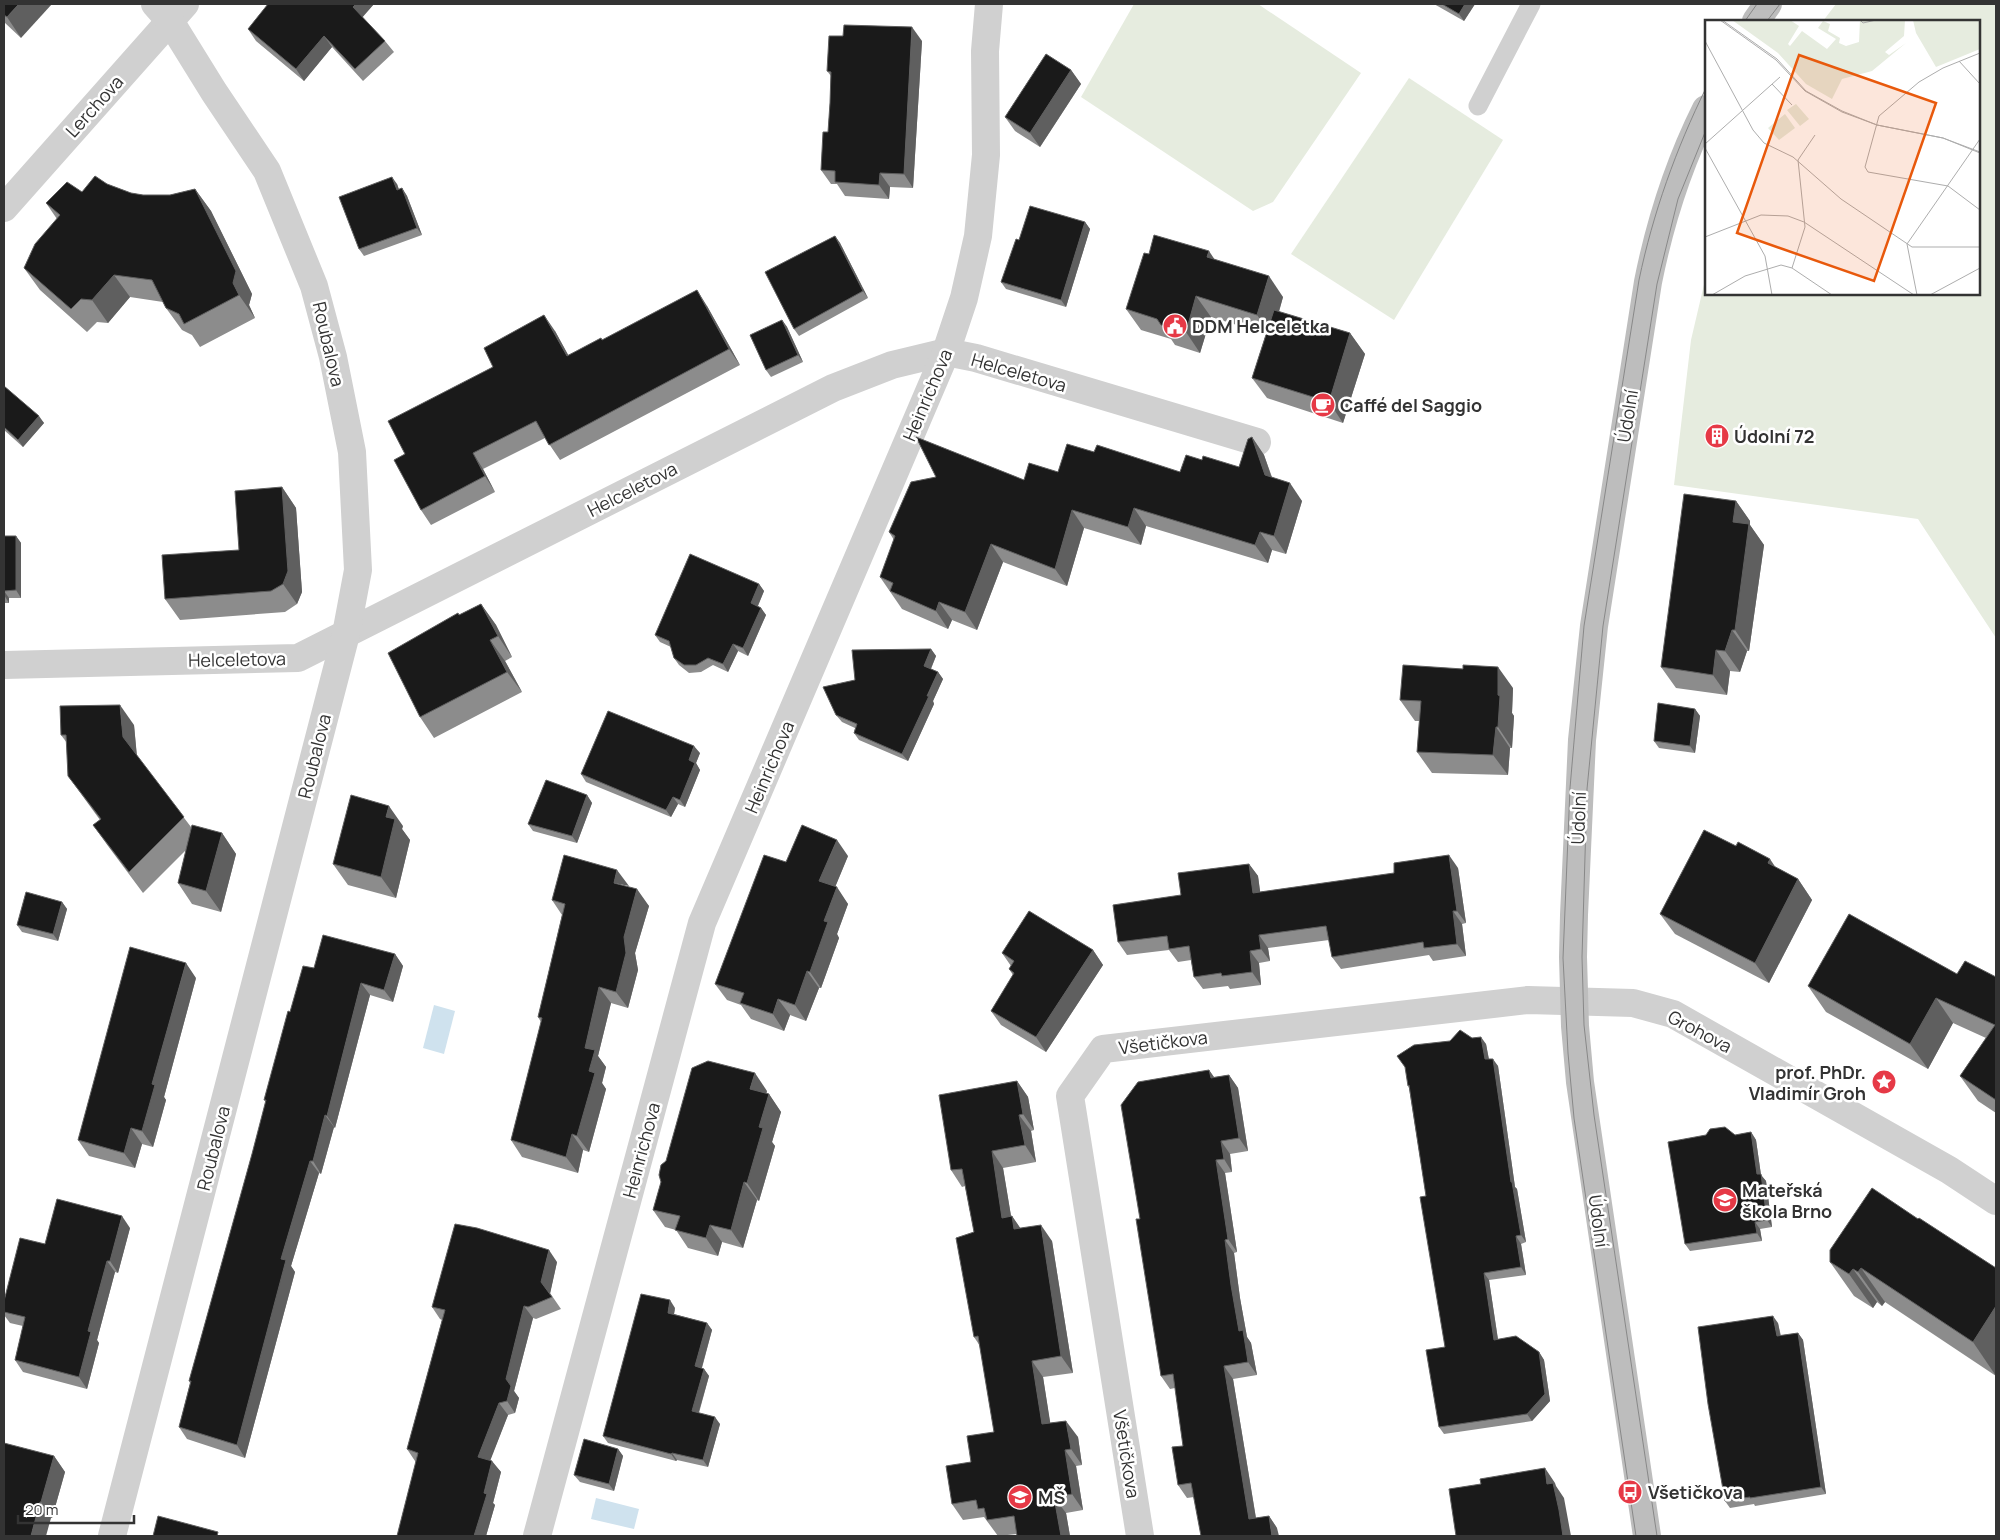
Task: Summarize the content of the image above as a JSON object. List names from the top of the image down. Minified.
{"streets":{"street":["Lerchova","Roubalova","Helceletova","Heinrichova","Údolní","Grohova","Všetičkova"]},"crossings":[["Lerchova","Roubalova"],["Roubalova","Helceletova"],["Helceletova","Heinrichova"],["Údolní","Grohova"],["Údolní","Všetičkova"],["Grohova","Všetičkova"]],"places":{"public building":["DDM Helceletka"],"cafe":["Caffé del Saggio"],"building":["Údolní 72"],"place":["prof. PhDr. Vladimír Groh"],"school or university":["Mateřská škola Brno","MŠ"],"bus stop":["Všetičkova"]},"scale_bar":"20 m"}
